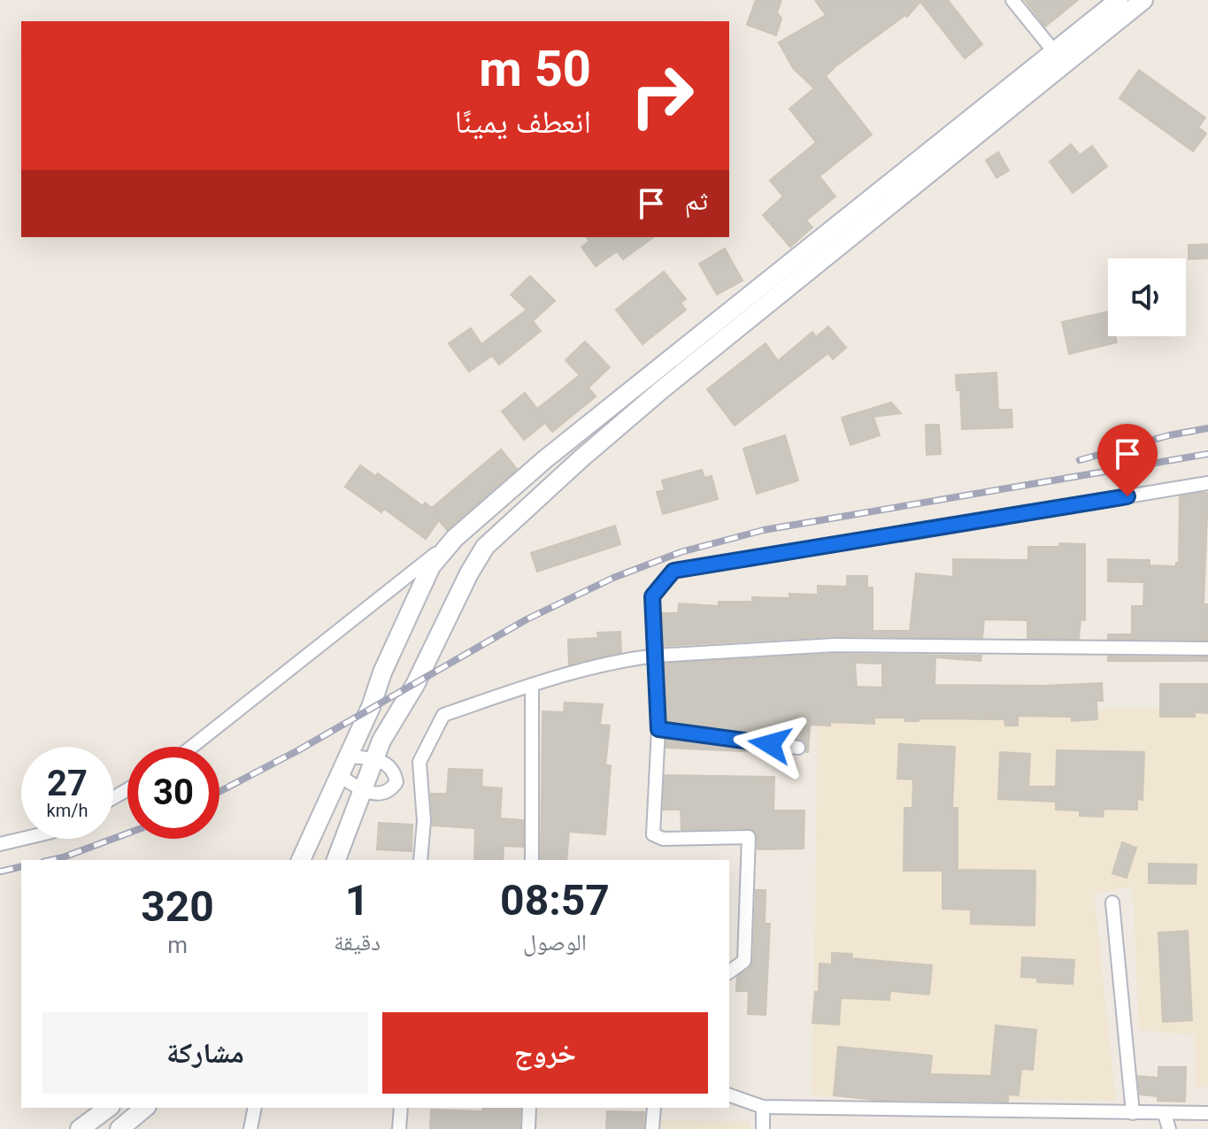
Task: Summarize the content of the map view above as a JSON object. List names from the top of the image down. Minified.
{"page":{"turn":["50 m","انعطف يمينًا"],"then":"ثم","speed":"27 km/h","limit":"30","eta":["08:57","الوصول","1","دقيقة","320","m"],"buttons":["خروج","مشاركة"]}}
